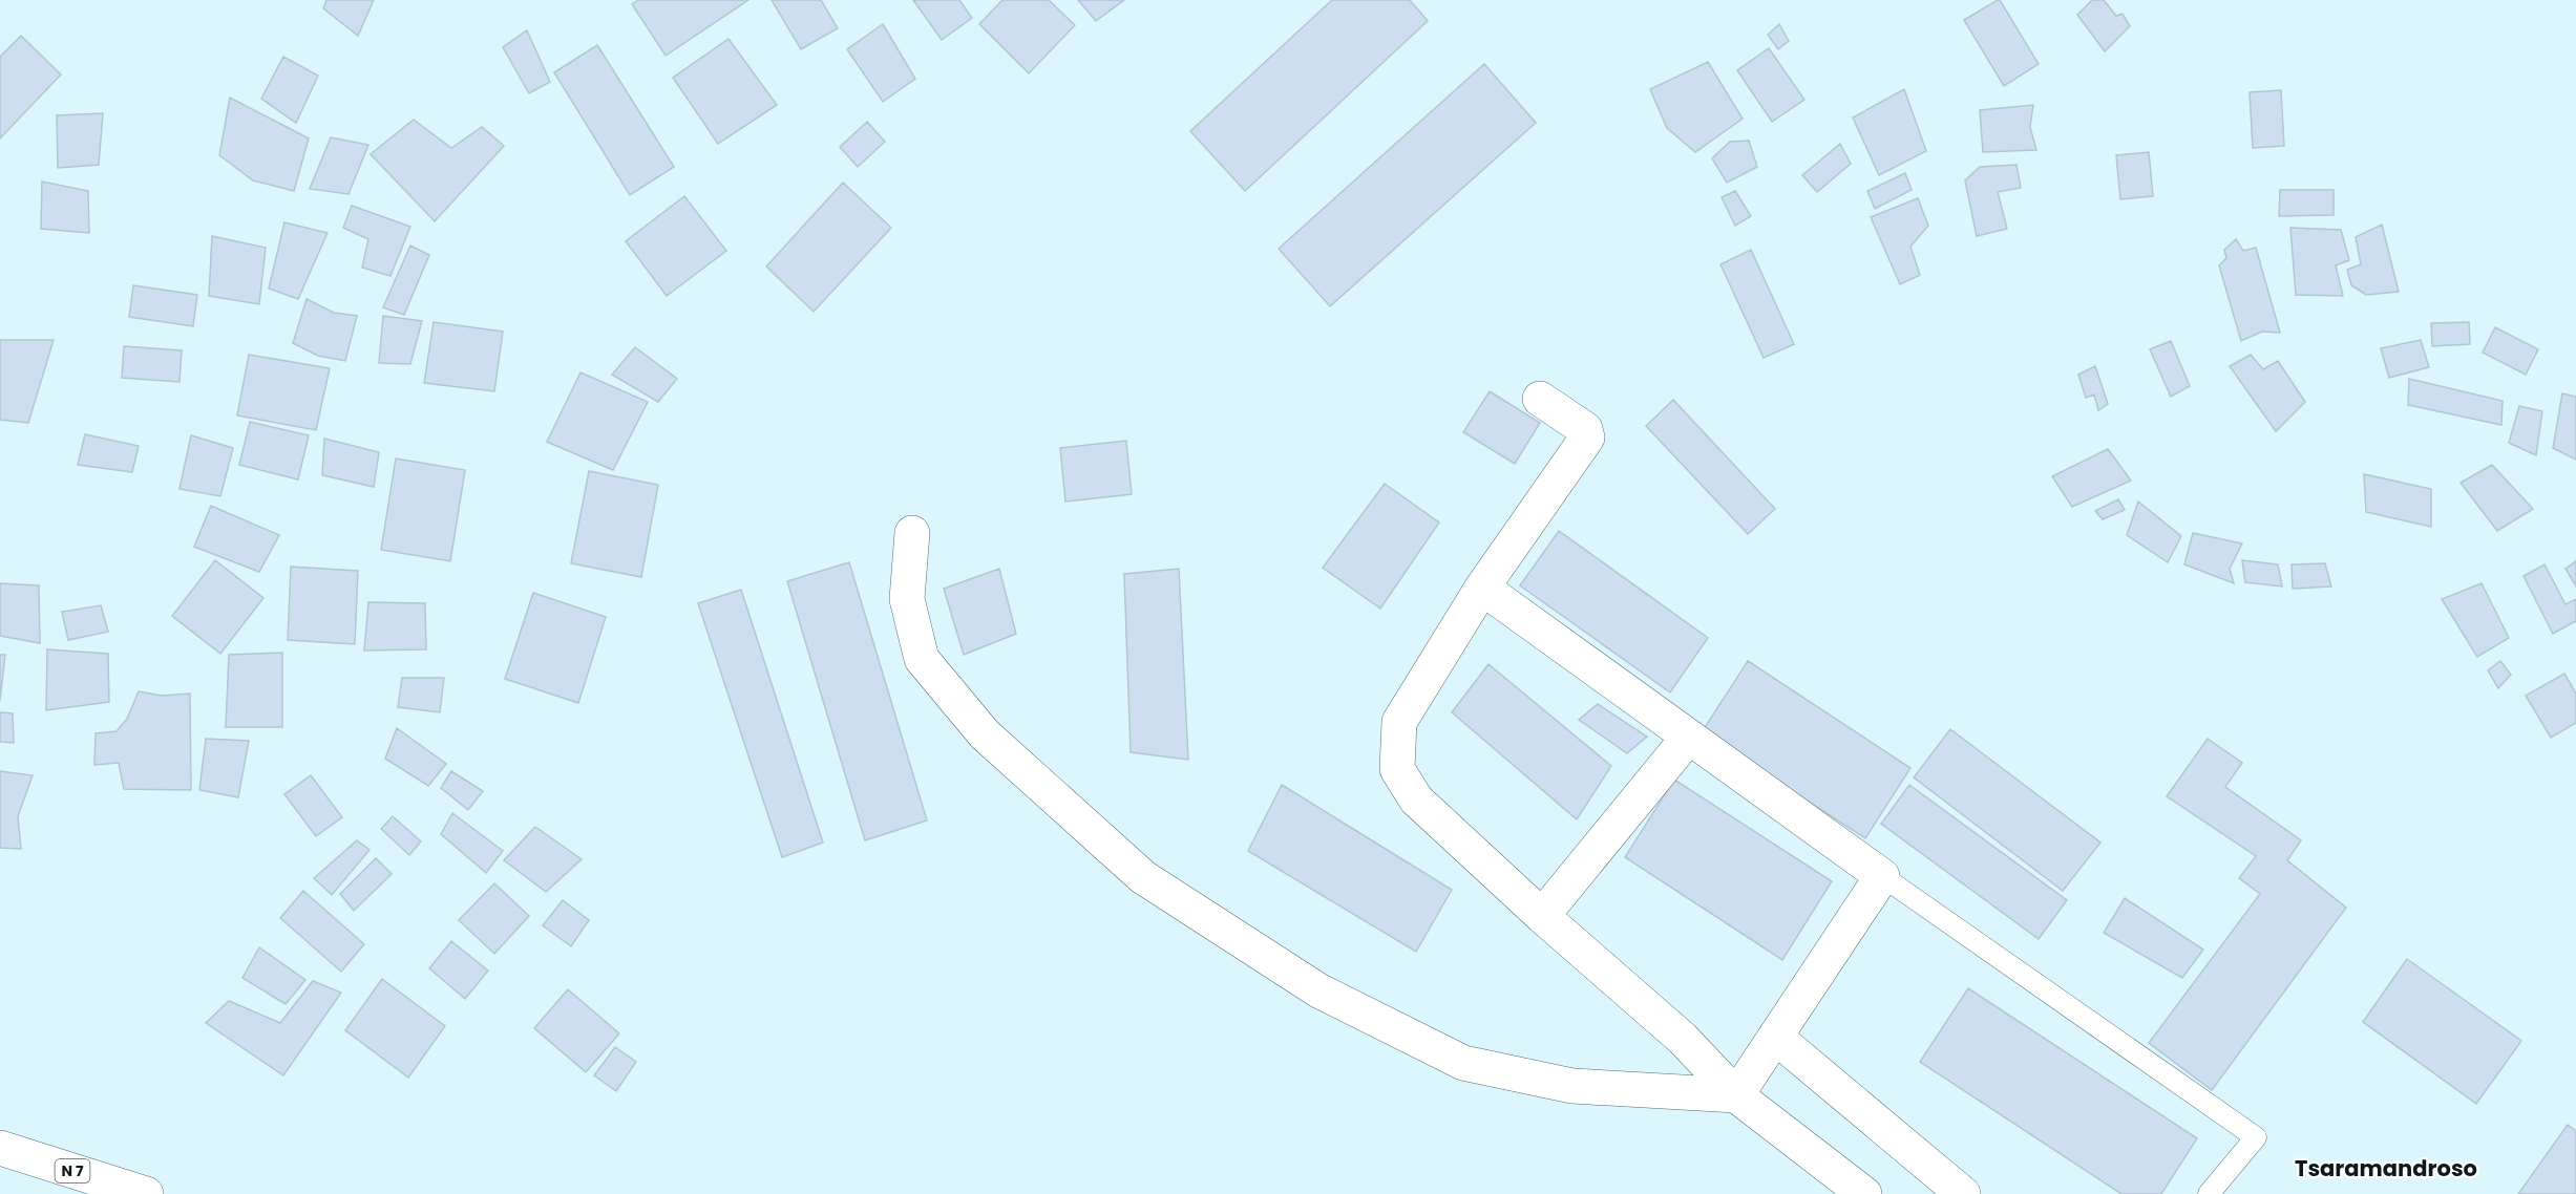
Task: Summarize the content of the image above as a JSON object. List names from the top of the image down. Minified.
{"streets":{"street":["N 7"]},"districts":["Tsaramandroso"]}
